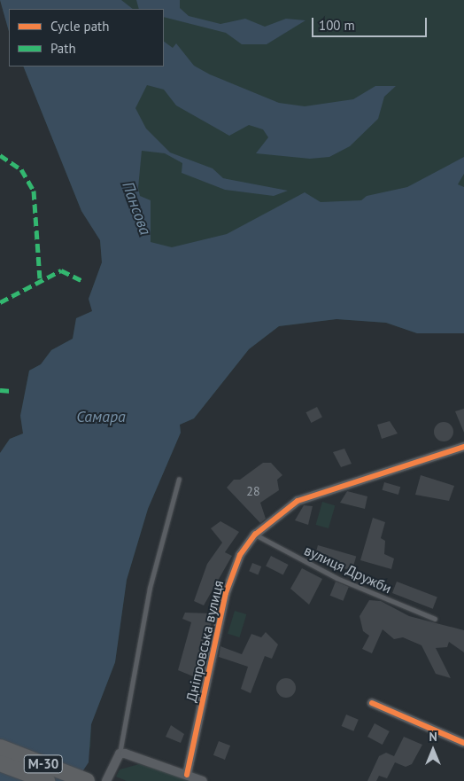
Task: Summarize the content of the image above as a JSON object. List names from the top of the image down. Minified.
{"streets":{"highway":["М-30"],"street":["Дніпровська вулиця"],"lane":["вулиця Дружби"]},"crossings":[["вулиця Дружби","Дніпровська вулиця"]],"water":["Пансова","Самара"],"house_numbers":["28"],"legend":["Cycle path","Path"],"scale_bar":"100 m","north":"top"}
